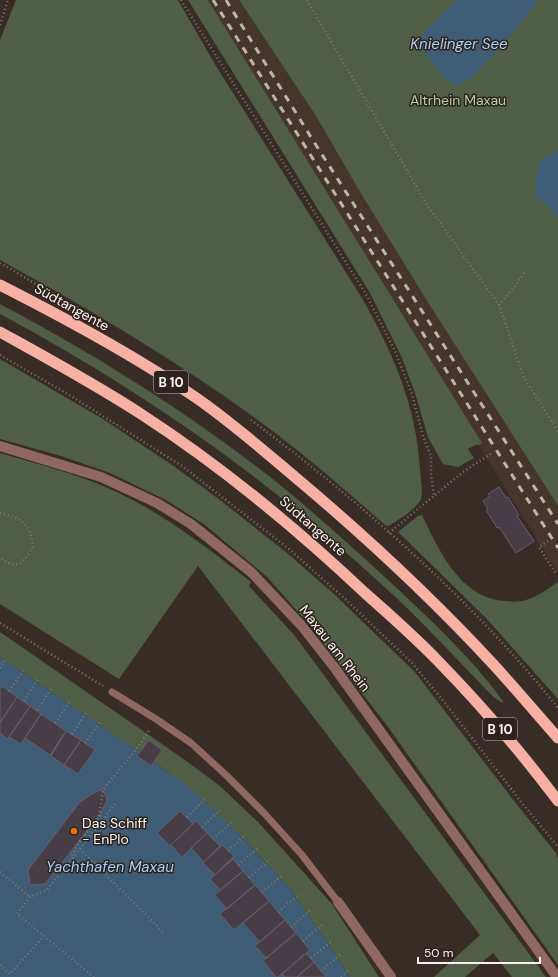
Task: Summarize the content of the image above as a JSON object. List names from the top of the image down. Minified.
{"streets":{"highway":["Südtangente","B 10"],"street":["Maxau am Rhein"]},"water":["Knielinger See","Yachthafen Maxau"],"parks":["Altrhein Maxau"],"places":["Das Schiff - EnPlo"],"scale_bar":"50 m"}
